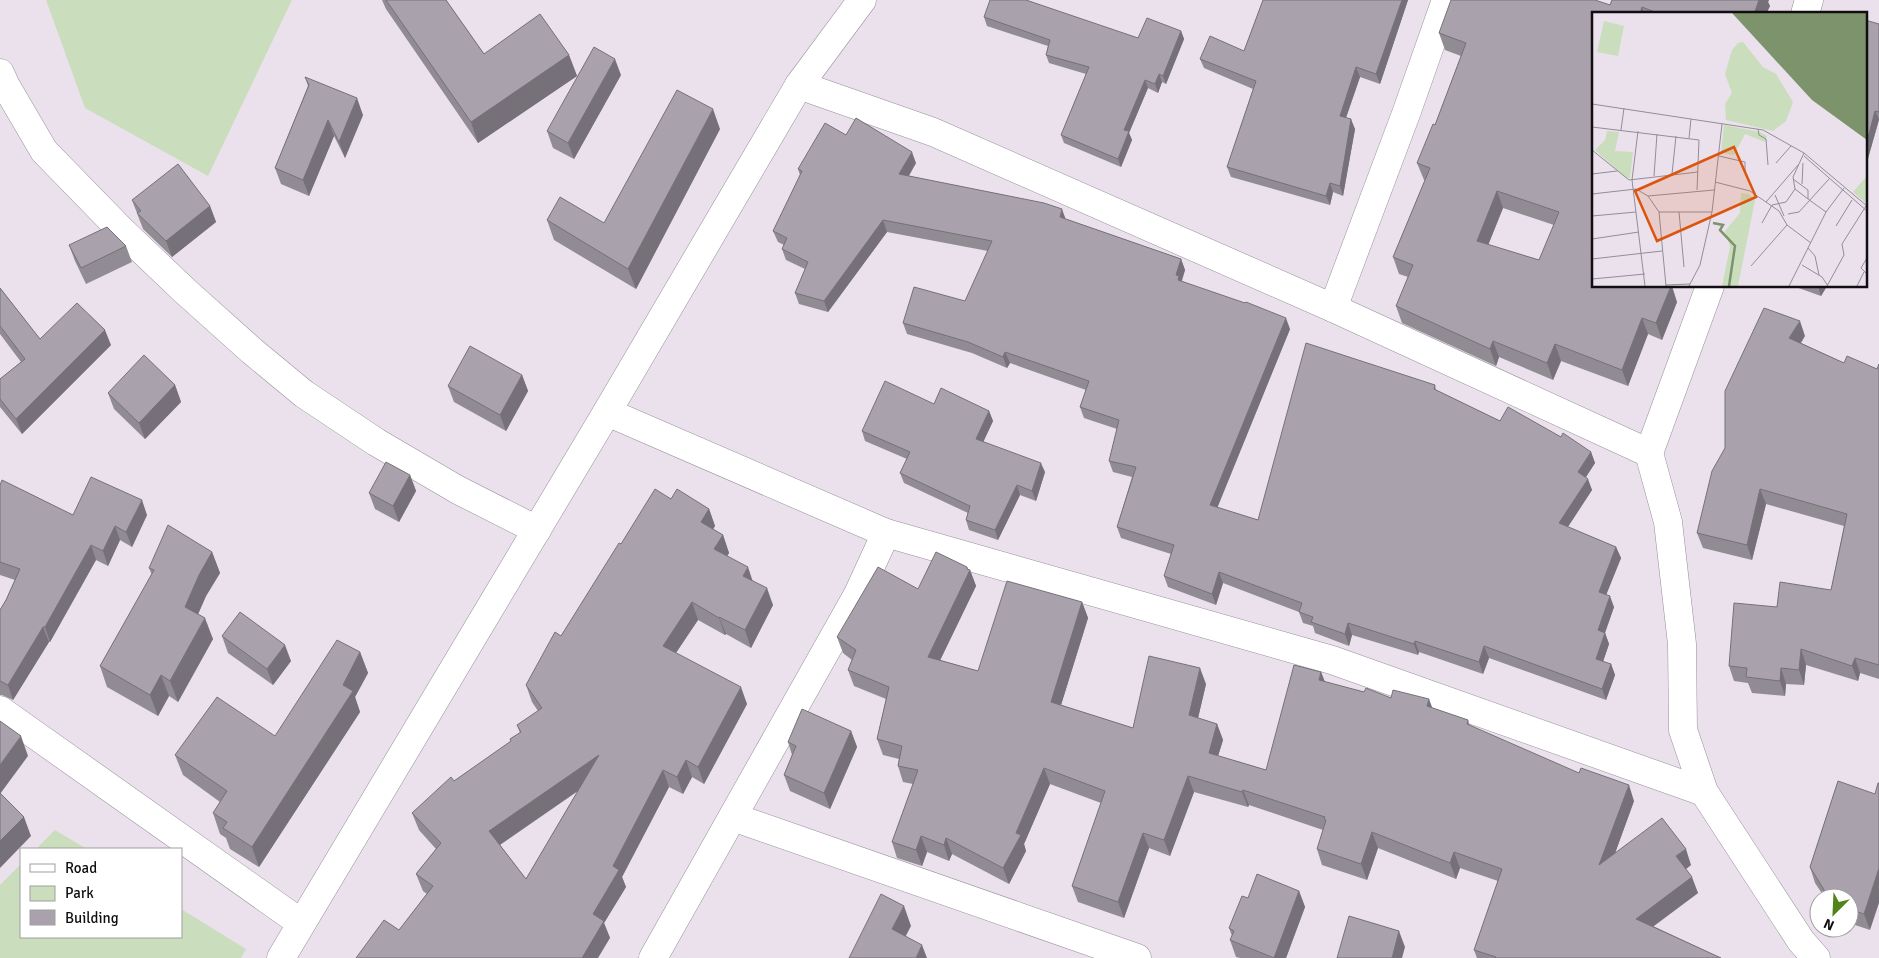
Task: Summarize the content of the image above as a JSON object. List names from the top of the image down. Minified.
{"legend":["Road","Park","Building"],"north":"bottom left"}
